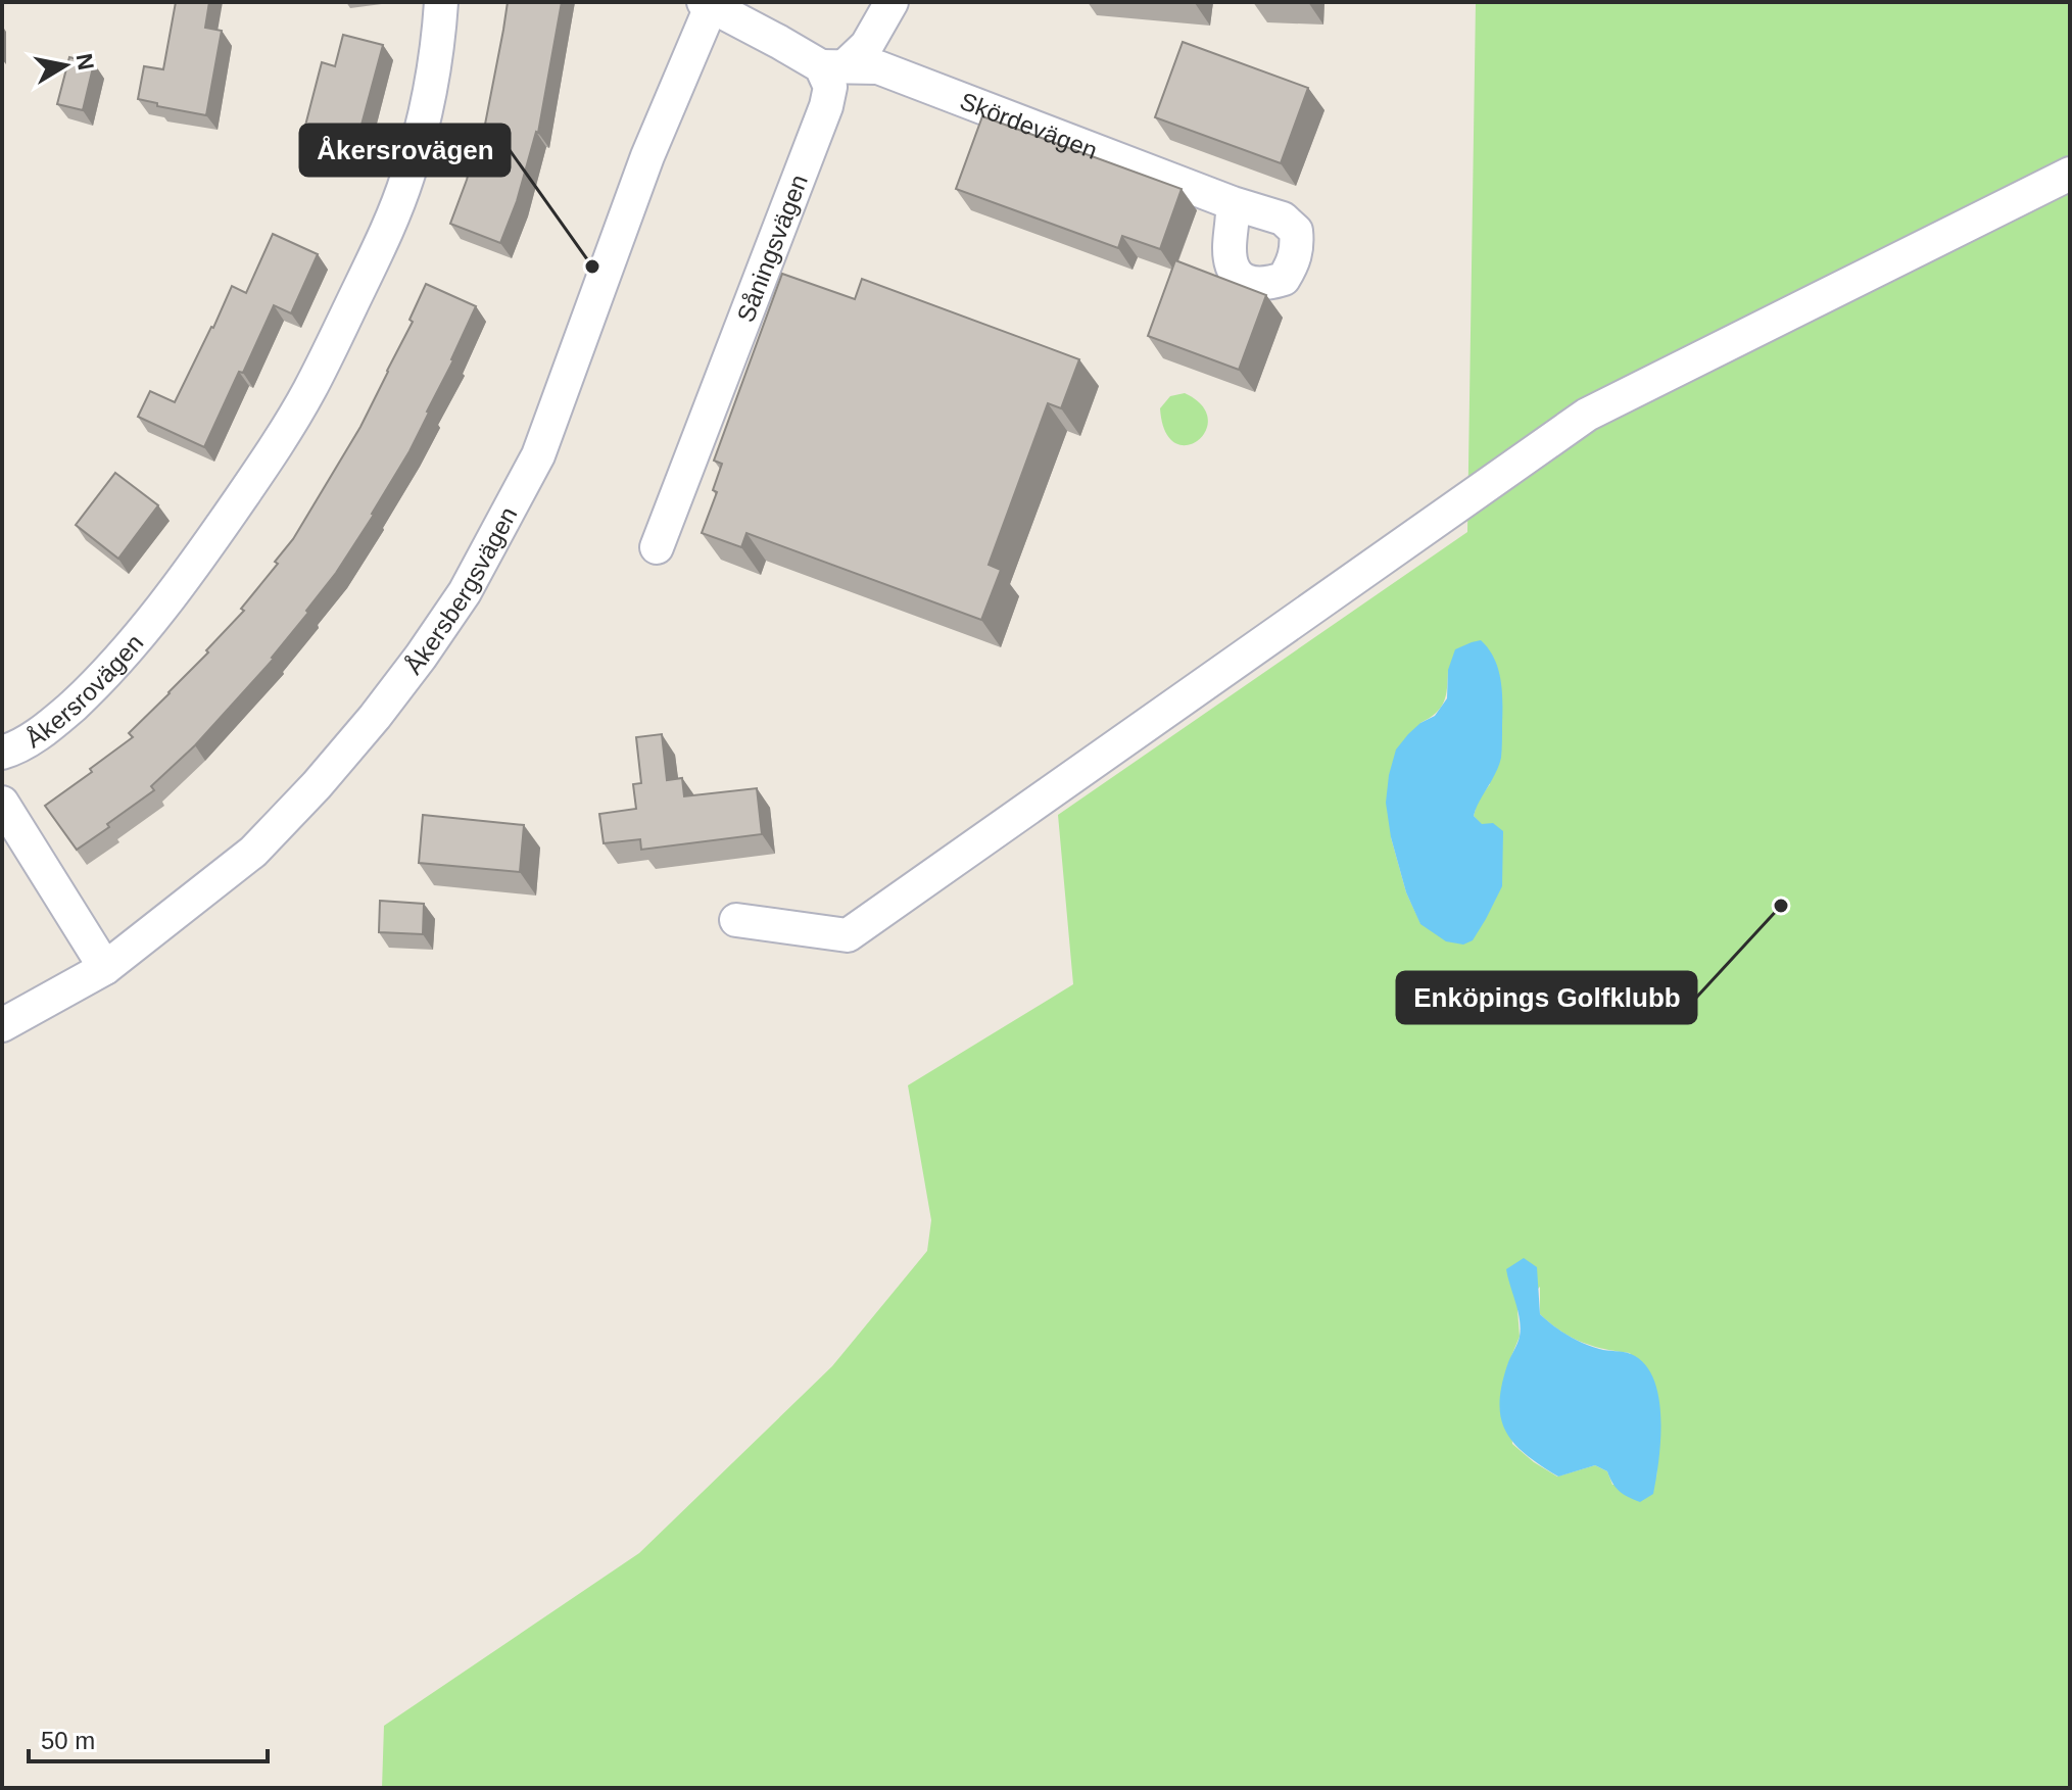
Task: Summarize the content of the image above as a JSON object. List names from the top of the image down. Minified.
{"streets":{"street":["Skördevägen","Såningsvägen","Åkersbergsvägen","Åkersrovägen"]},"crossings":[["Skördevägen","Såningsvägen"]],"places":["Åkersrovägen","Enköpings Golfklubb"],"scale_bar":"50 m","north":"right"}
